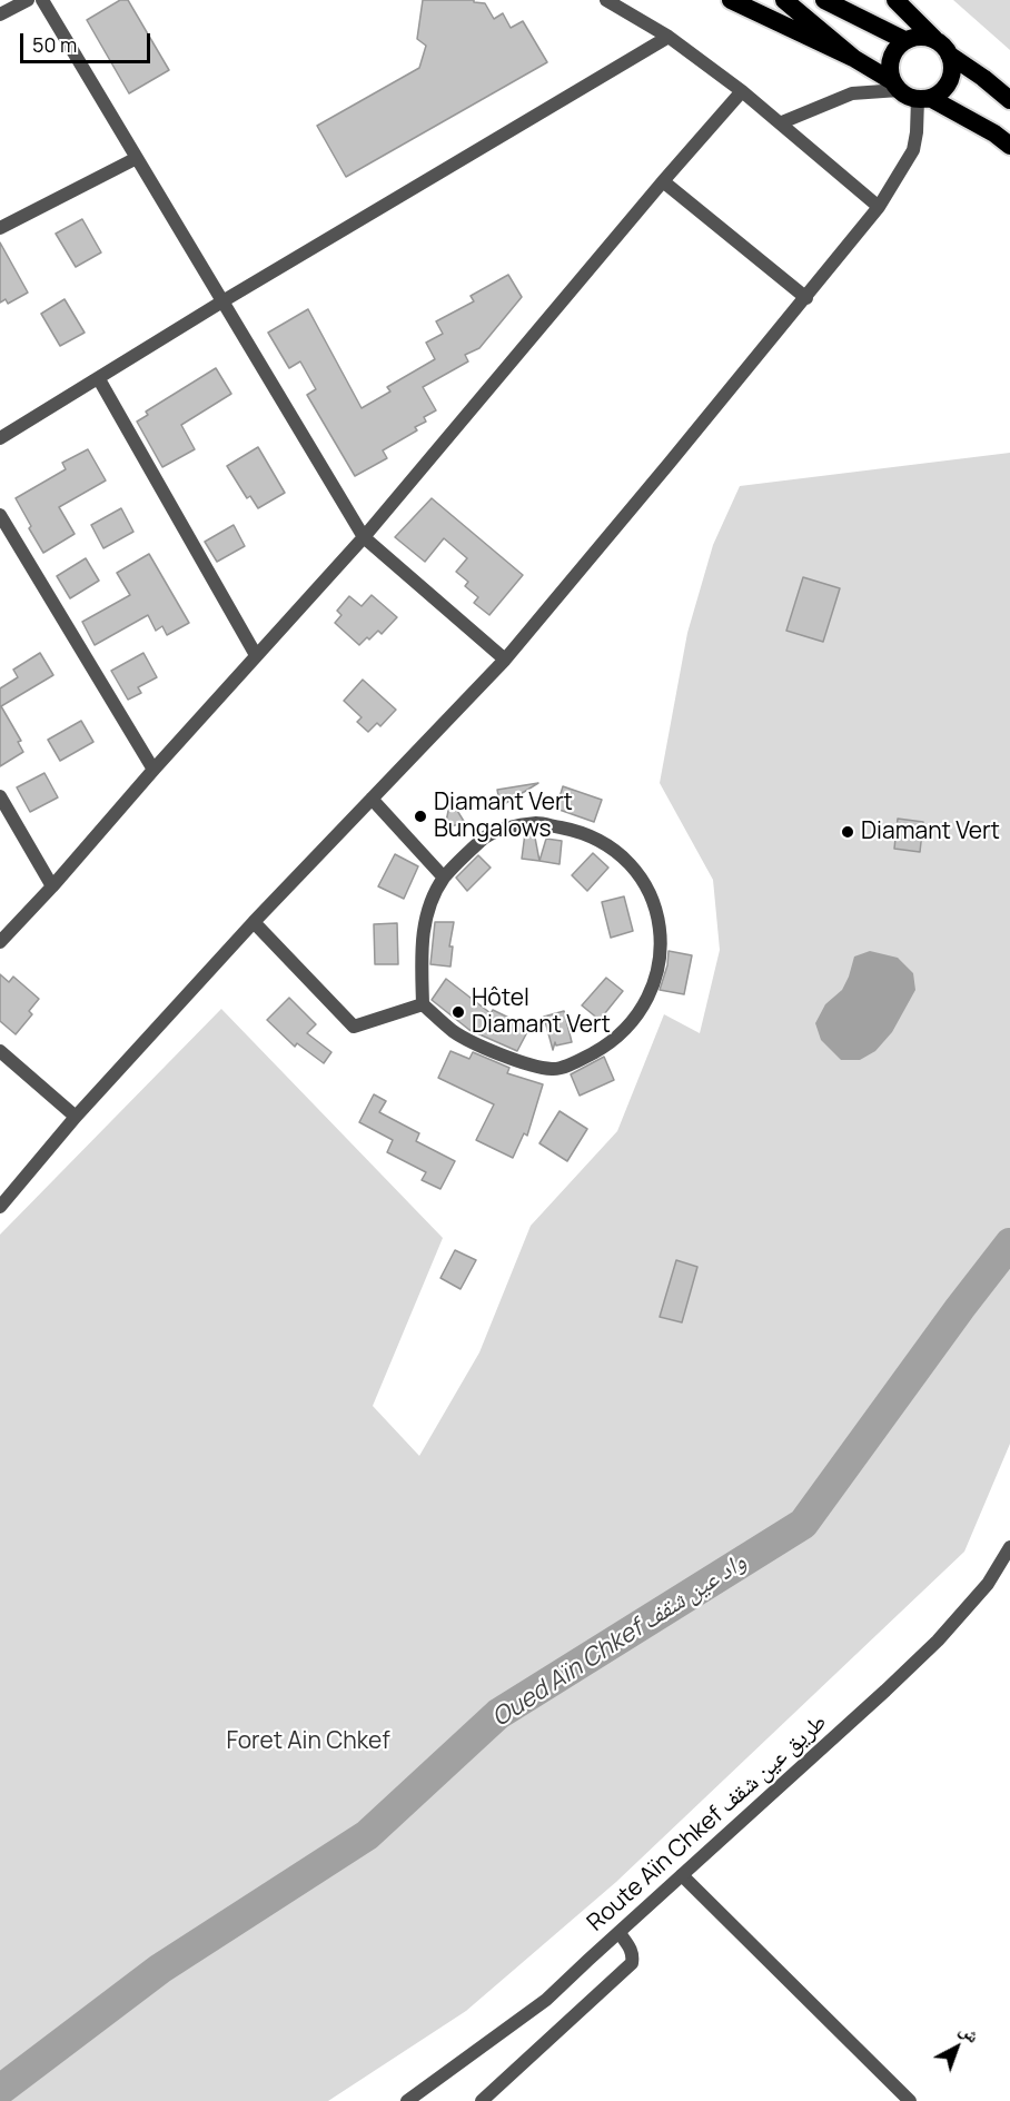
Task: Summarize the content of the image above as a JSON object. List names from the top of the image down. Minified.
{"streets":{"street":["Route Aïn Chkef طريق عين شقف"]},"water":["Oued Aïn Chkef واد عين شقف"],"parks":["Foret Ain Chkef"],"places":["Diamant Vert Bungalows","Diamant Vert","Hôtel Diamant Vert"],"scale_bar":"50 m","north":"top right"}
